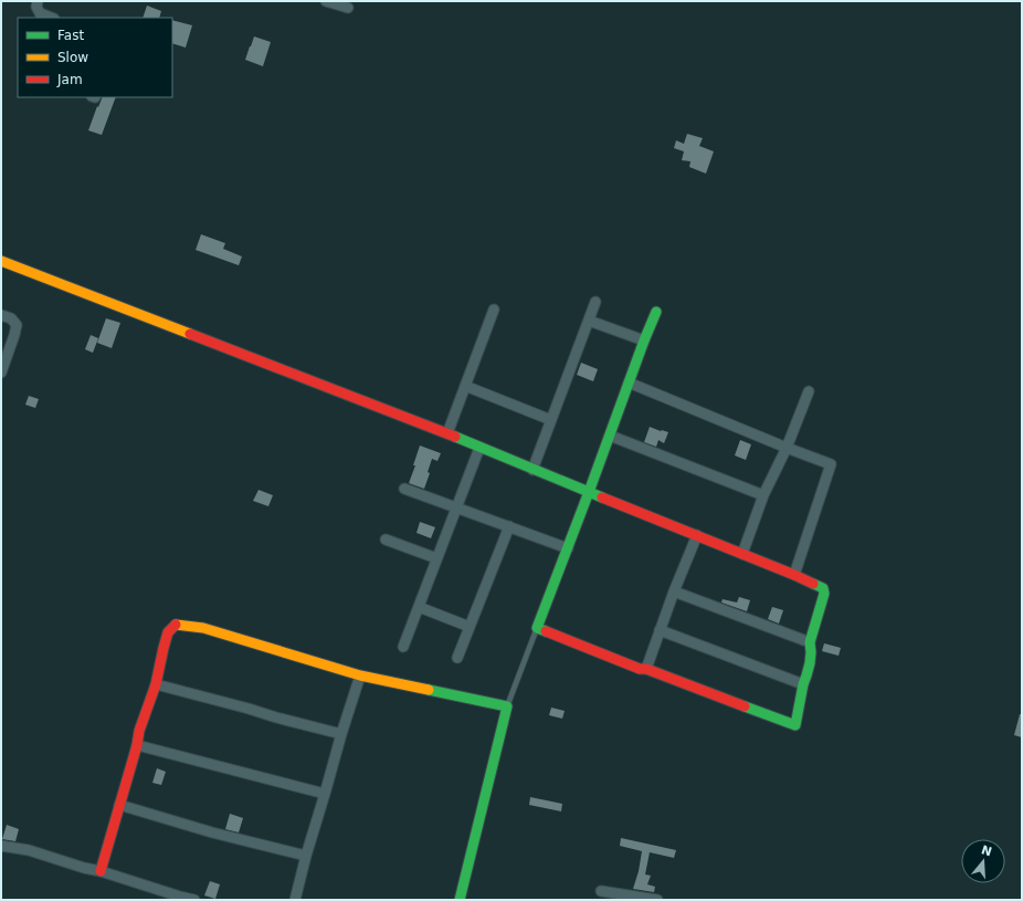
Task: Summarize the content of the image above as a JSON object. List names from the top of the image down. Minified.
{"legend":["Fast","Slow","Jam"],"north":"top"}
